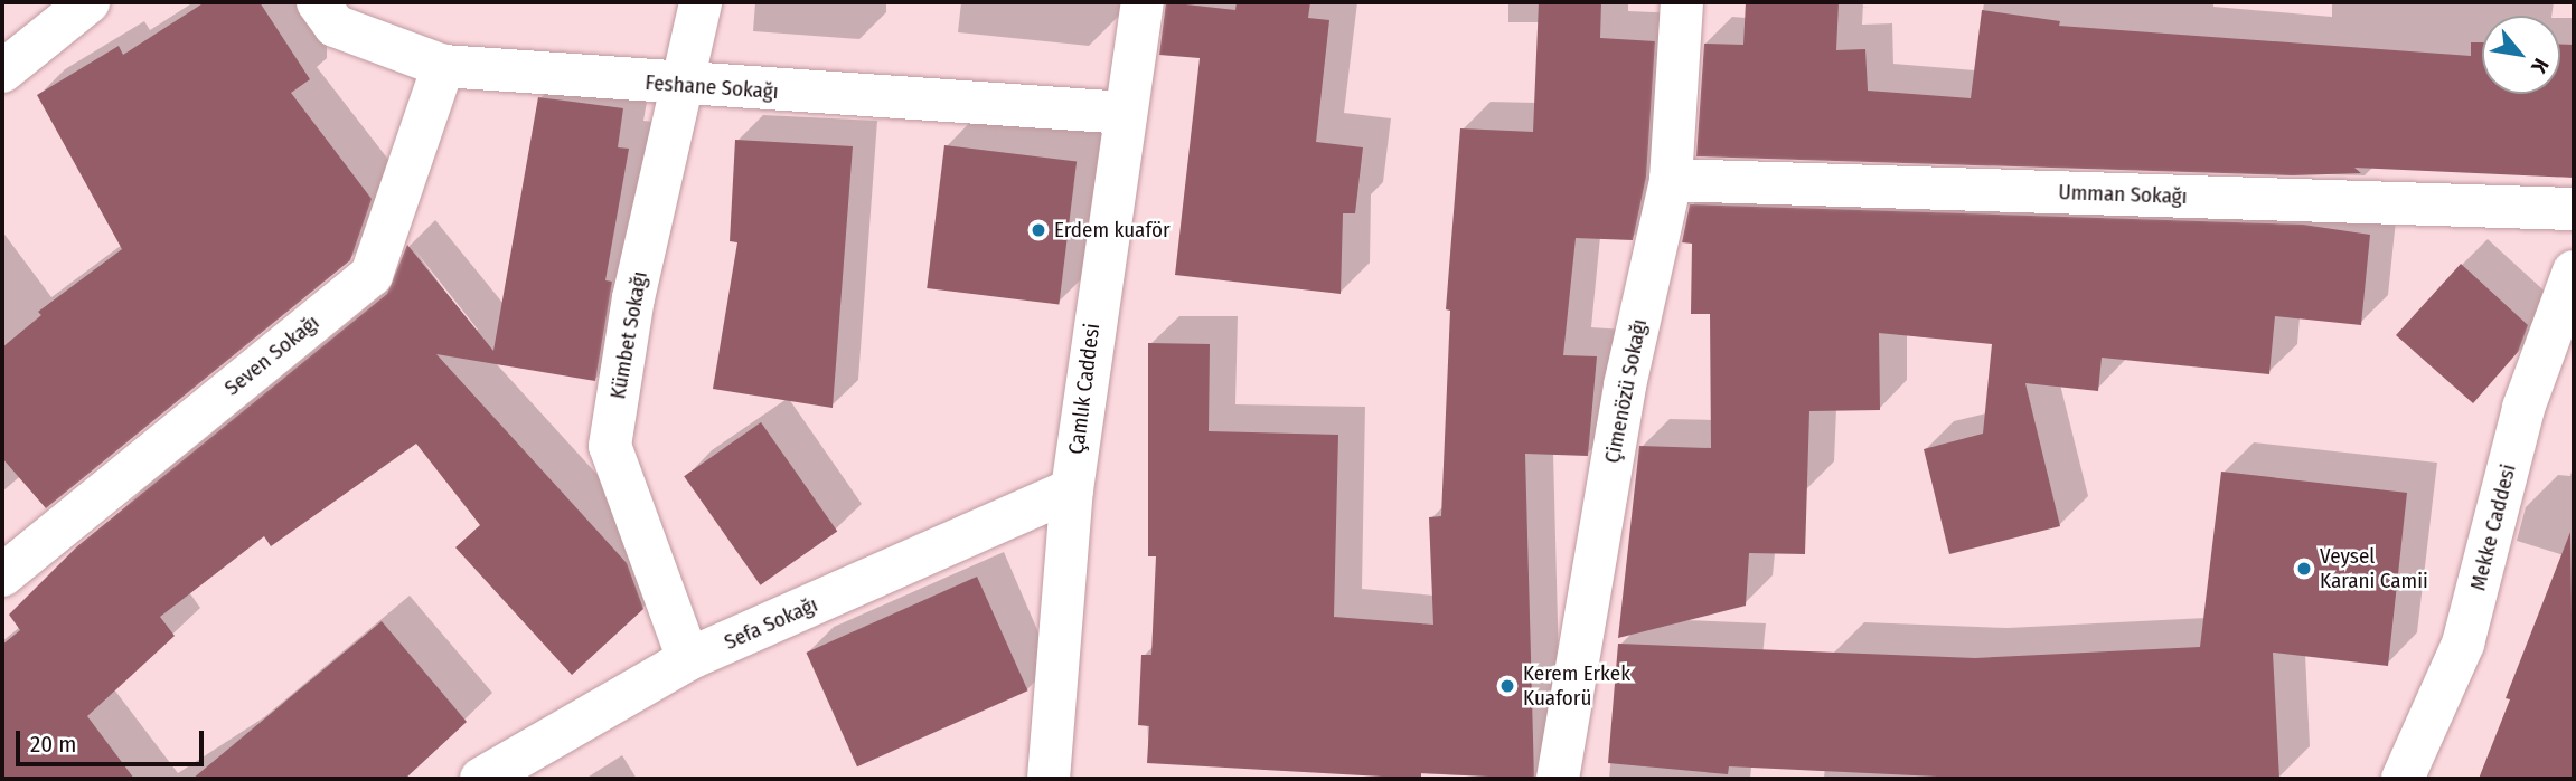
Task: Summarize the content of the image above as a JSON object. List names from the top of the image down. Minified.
{"streets":{"street":["Feshane Sokağı","Umman Sokağı","Kümbet Sokağı","Seven Sokağı","Çamlık Caddesi","Çimenözü Sokağı","Mekke Caddesi","Sefa Sokağı"]},"crossings":[["Feshane Sokağı","Kümbet Sokağı"],["Feshane Sokağı","Seven Sokağı"],["Feshane Sokağı","Çamlık Caddesi"],["Umman Sokağı","Çimenözü Sokağı"],["Kümbet Sokağı","Sefa Sokağı"],["Çamlık Caddesi","Sefa Sokağı"]],"places":["Erdem kuaför","Veysel Karani Camii","Kerem Erkek Kuaforü"],"scale_bar":"20 m","north":"bottom right"}
